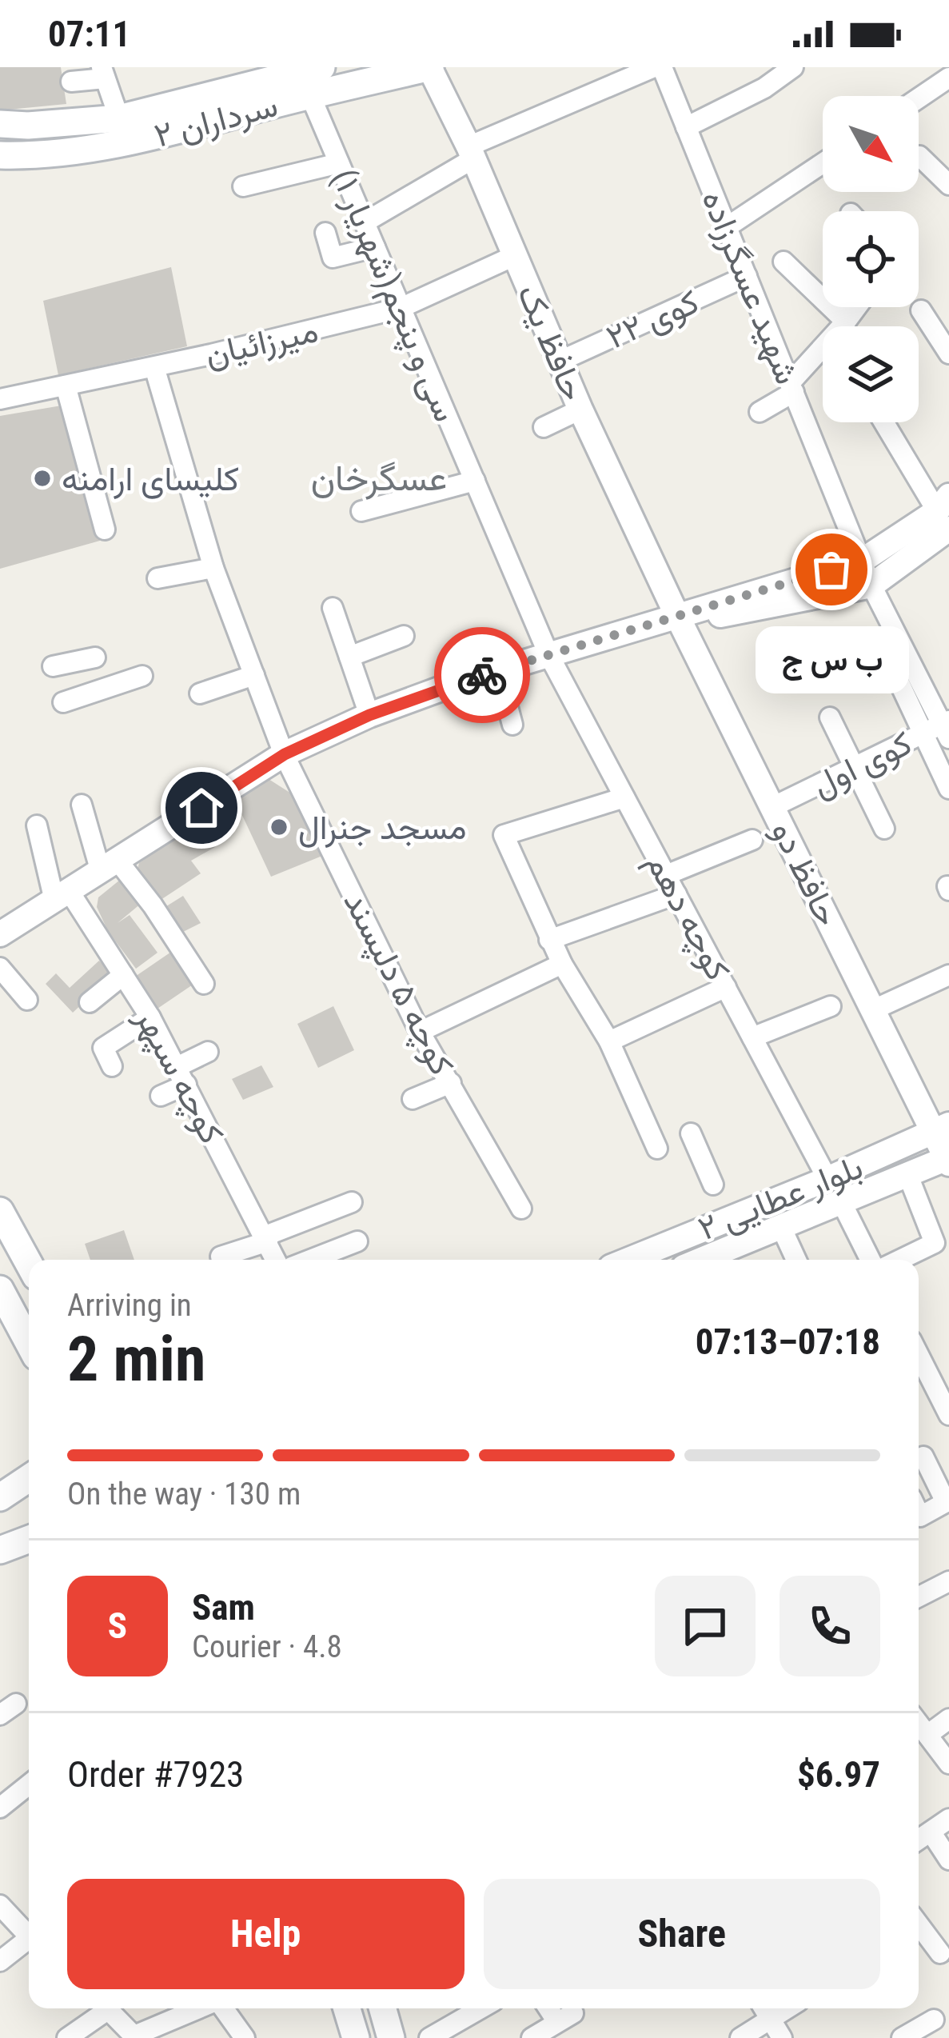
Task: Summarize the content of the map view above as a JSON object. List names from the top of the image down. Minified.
{"streets":{"main road":["سرداران ۲"],"street":["شهید عسگرزاده","سی و پنجم(شهریار ۱)","کوی ۲۲","میرزائیان","حافظ یک","کوی اول","حافظ دو","کوچه دهم","کوچه ۵ دلپسند","کوچه سپهر","بلوار عطایی ۲"]},"crossings":[["سرداران ۲","سی و پنجم(شهریار ۱)"],["سرداران ۲","حافظ یک"],["شهید عسگرزاده","کوی ۲۲"],["شهید عسگرزاده","کوی اول"],["سی و پنجم(شهریار ۱)","میرزائیان"],["سی و پنجم(شهریار ۱)","کوچه دهم"],["کوی ۲۲","حافظ یک"],["میرزائیان","حافظ یک"],["میرزائیان","کوچه ۵ دلپسند"],["حافظ یک","حافظ دو"],["کوی اول","حافظ دو"],["حافظ دو","بلوار عطایی ۲"],["کوچه دهم","بلوار عطایی ۲"]],"districts":["عسگرخان"],"places":["کلیسای ارامنه","ب س ج","مسجد جنرال"],"north":"bottom right","page":{"status":"07:11","bubble":"ب س ج","heading":["2 min","Arriving in","07:13–07:18"],"panel":["Sam","Courier · 4.8","Order #7923","$6.97"],"bar":"On the way · 130 m","round":"S","buttons":["Help","Share"]}}
